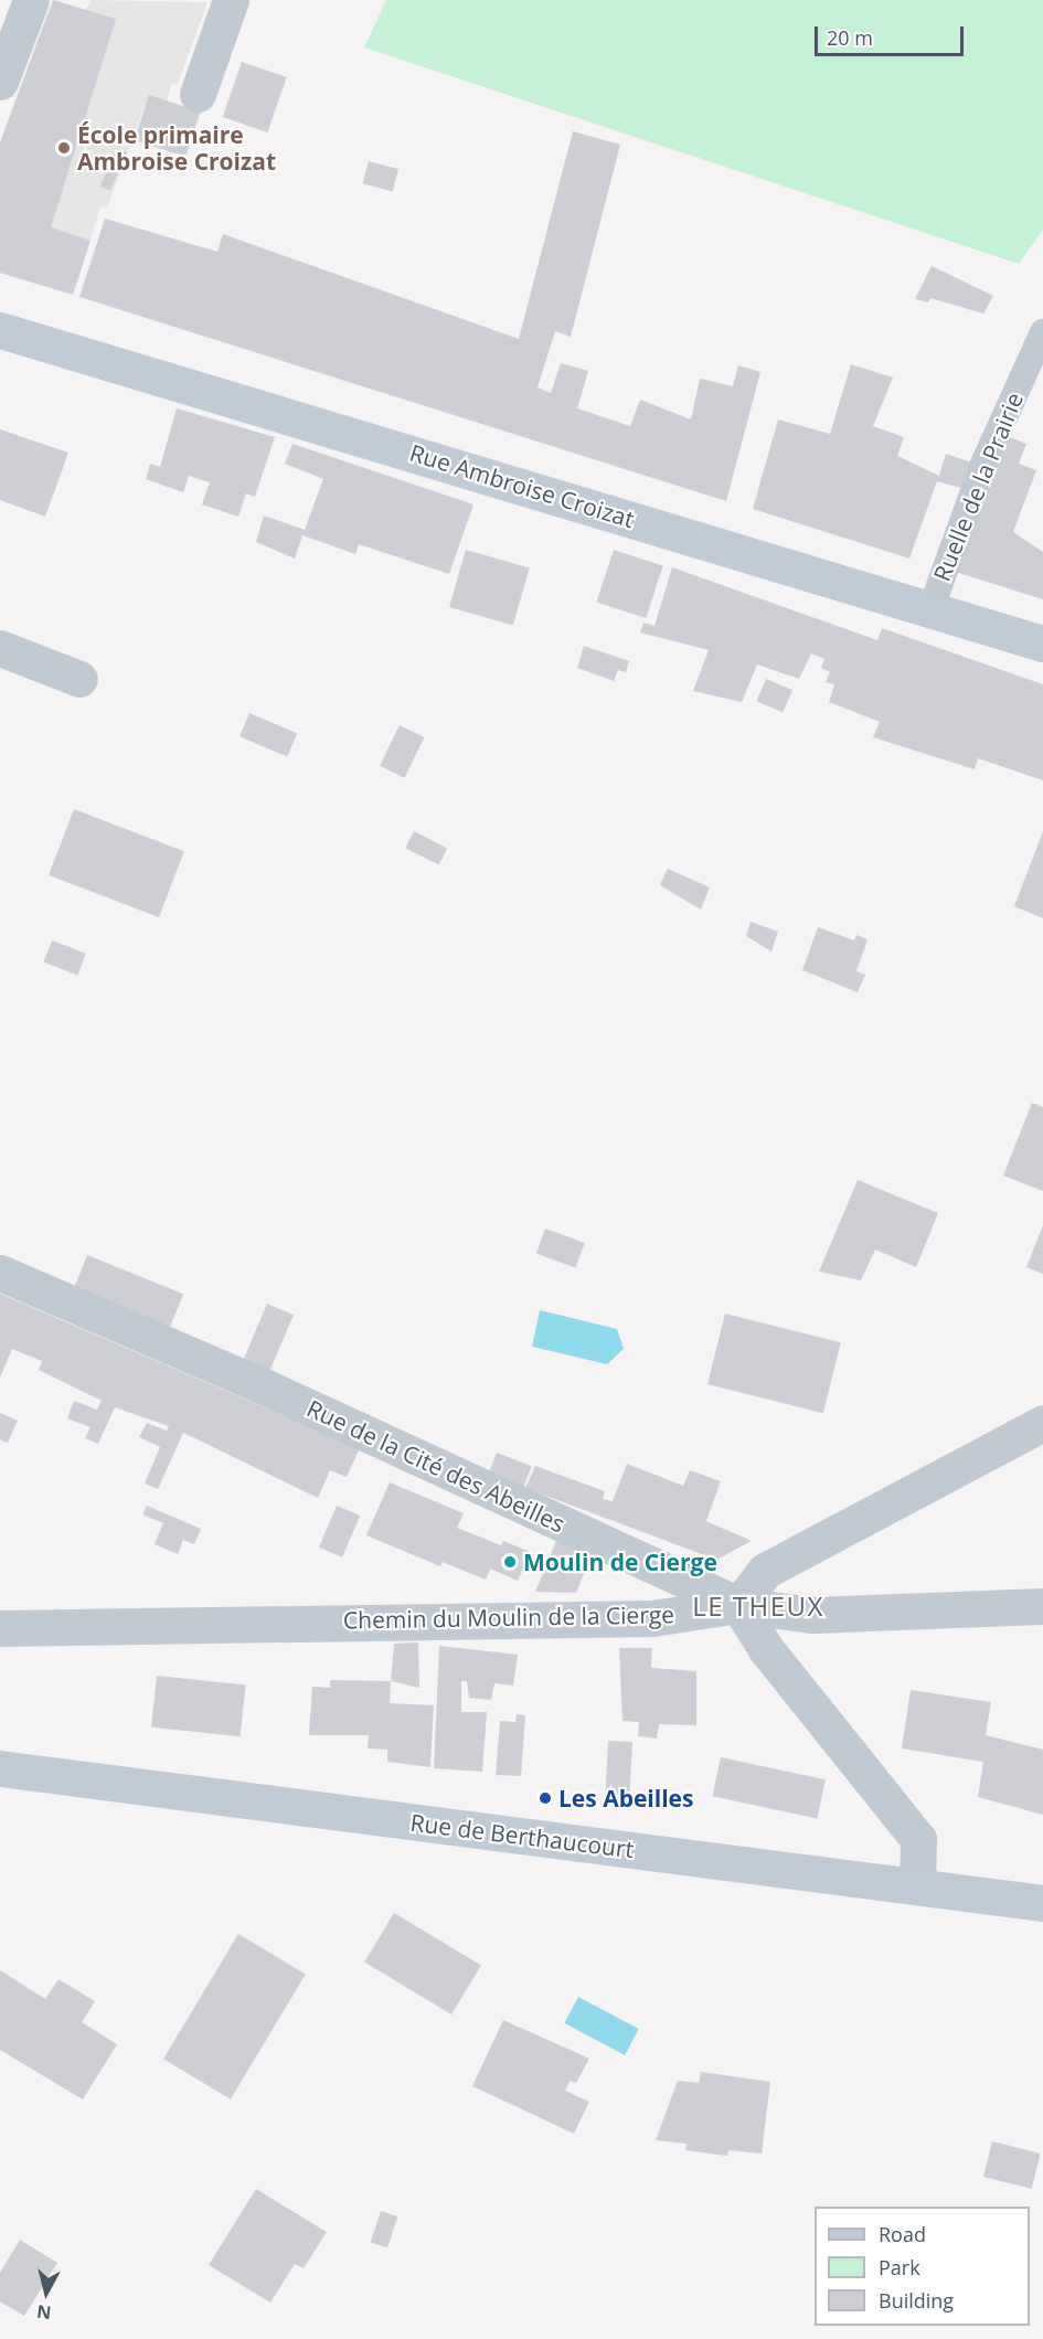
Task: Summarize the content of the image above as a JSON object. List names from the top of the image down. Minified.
{"streets":{"main road":["Rue Ambroise Croizat","Rue de Berthaucourt"],"street":["Rue de la Cité des Abeilles","Chemin du Moulin de la Cierge"],"lane":["Ruelle de la Prairie"]},"crossings":[["Rue Ambroise Croizat","Ruelle de la Prairie"],["Rue de la Cité des Abeilles","Chemin du Moulin de la Cierge"]],"districts":["LE THEUX"],"places":["École primaire Ambroise Croizat","Moulin de Cierge","Les Abeilles"],"legend":["Road","Park","Building"],"scale_bar":"20 m","north":"bottom"}
